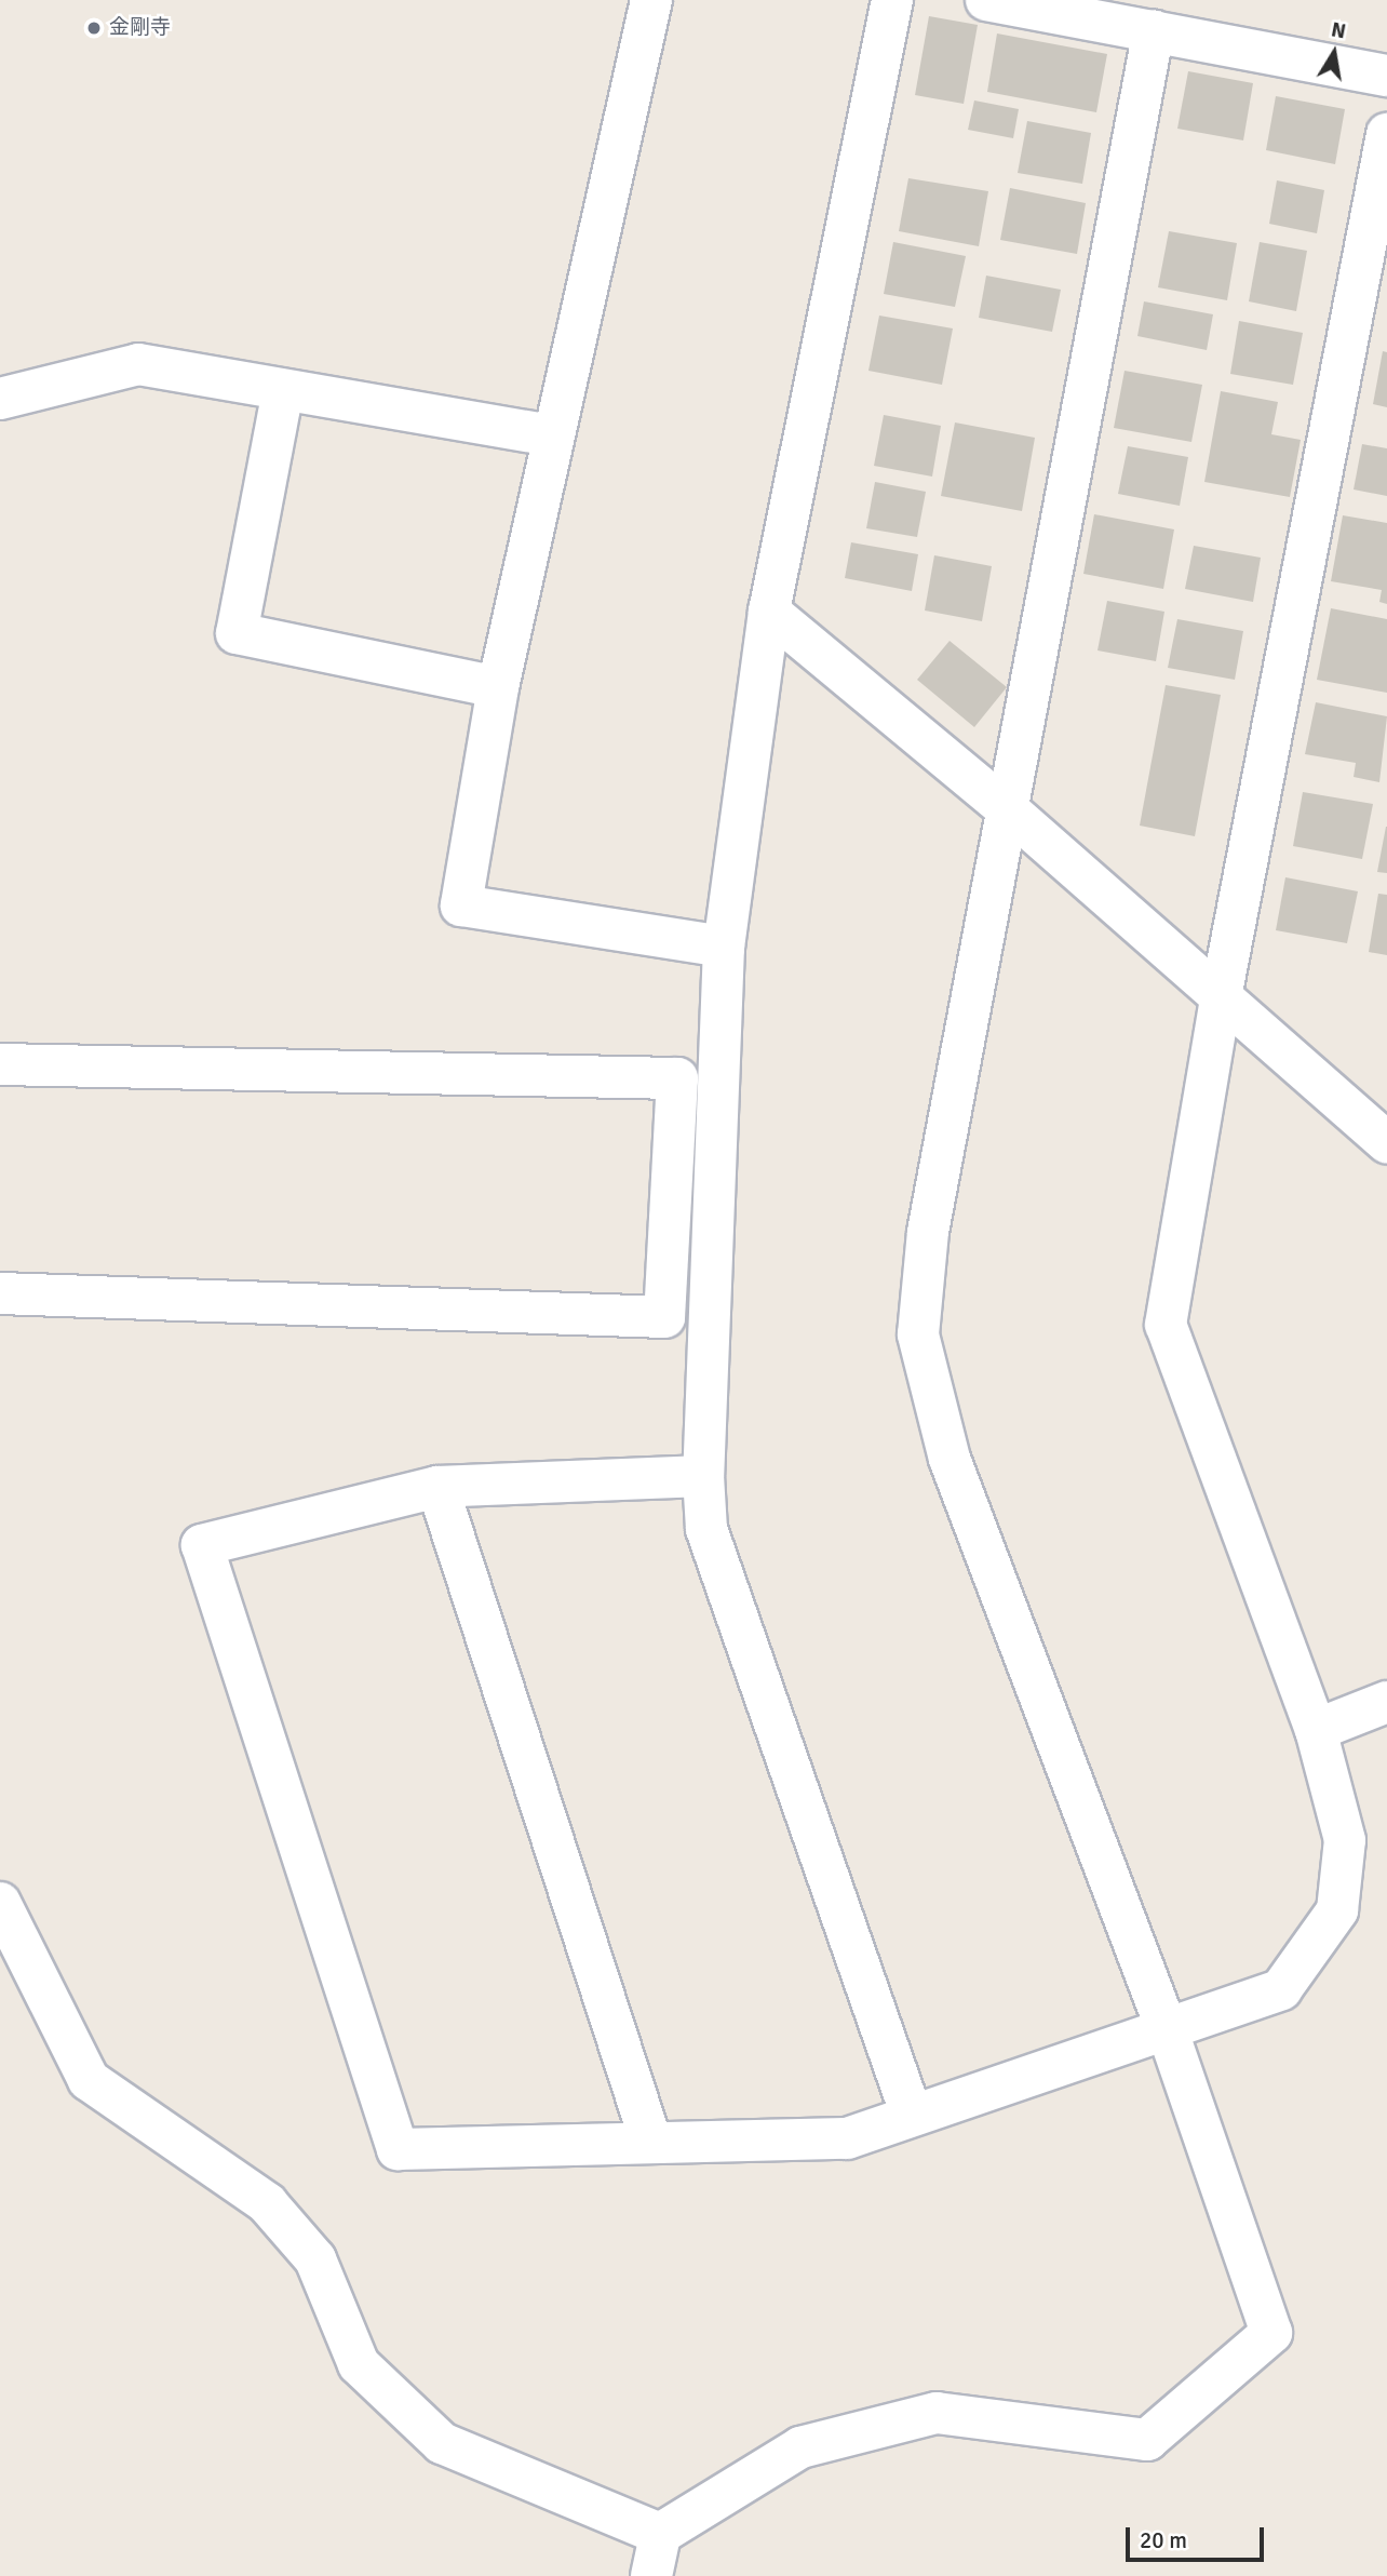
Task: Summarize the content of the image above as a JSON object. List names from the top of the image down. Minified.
{"places":["金剛寺"],"scale_bar":"20 m","north":"top"}
